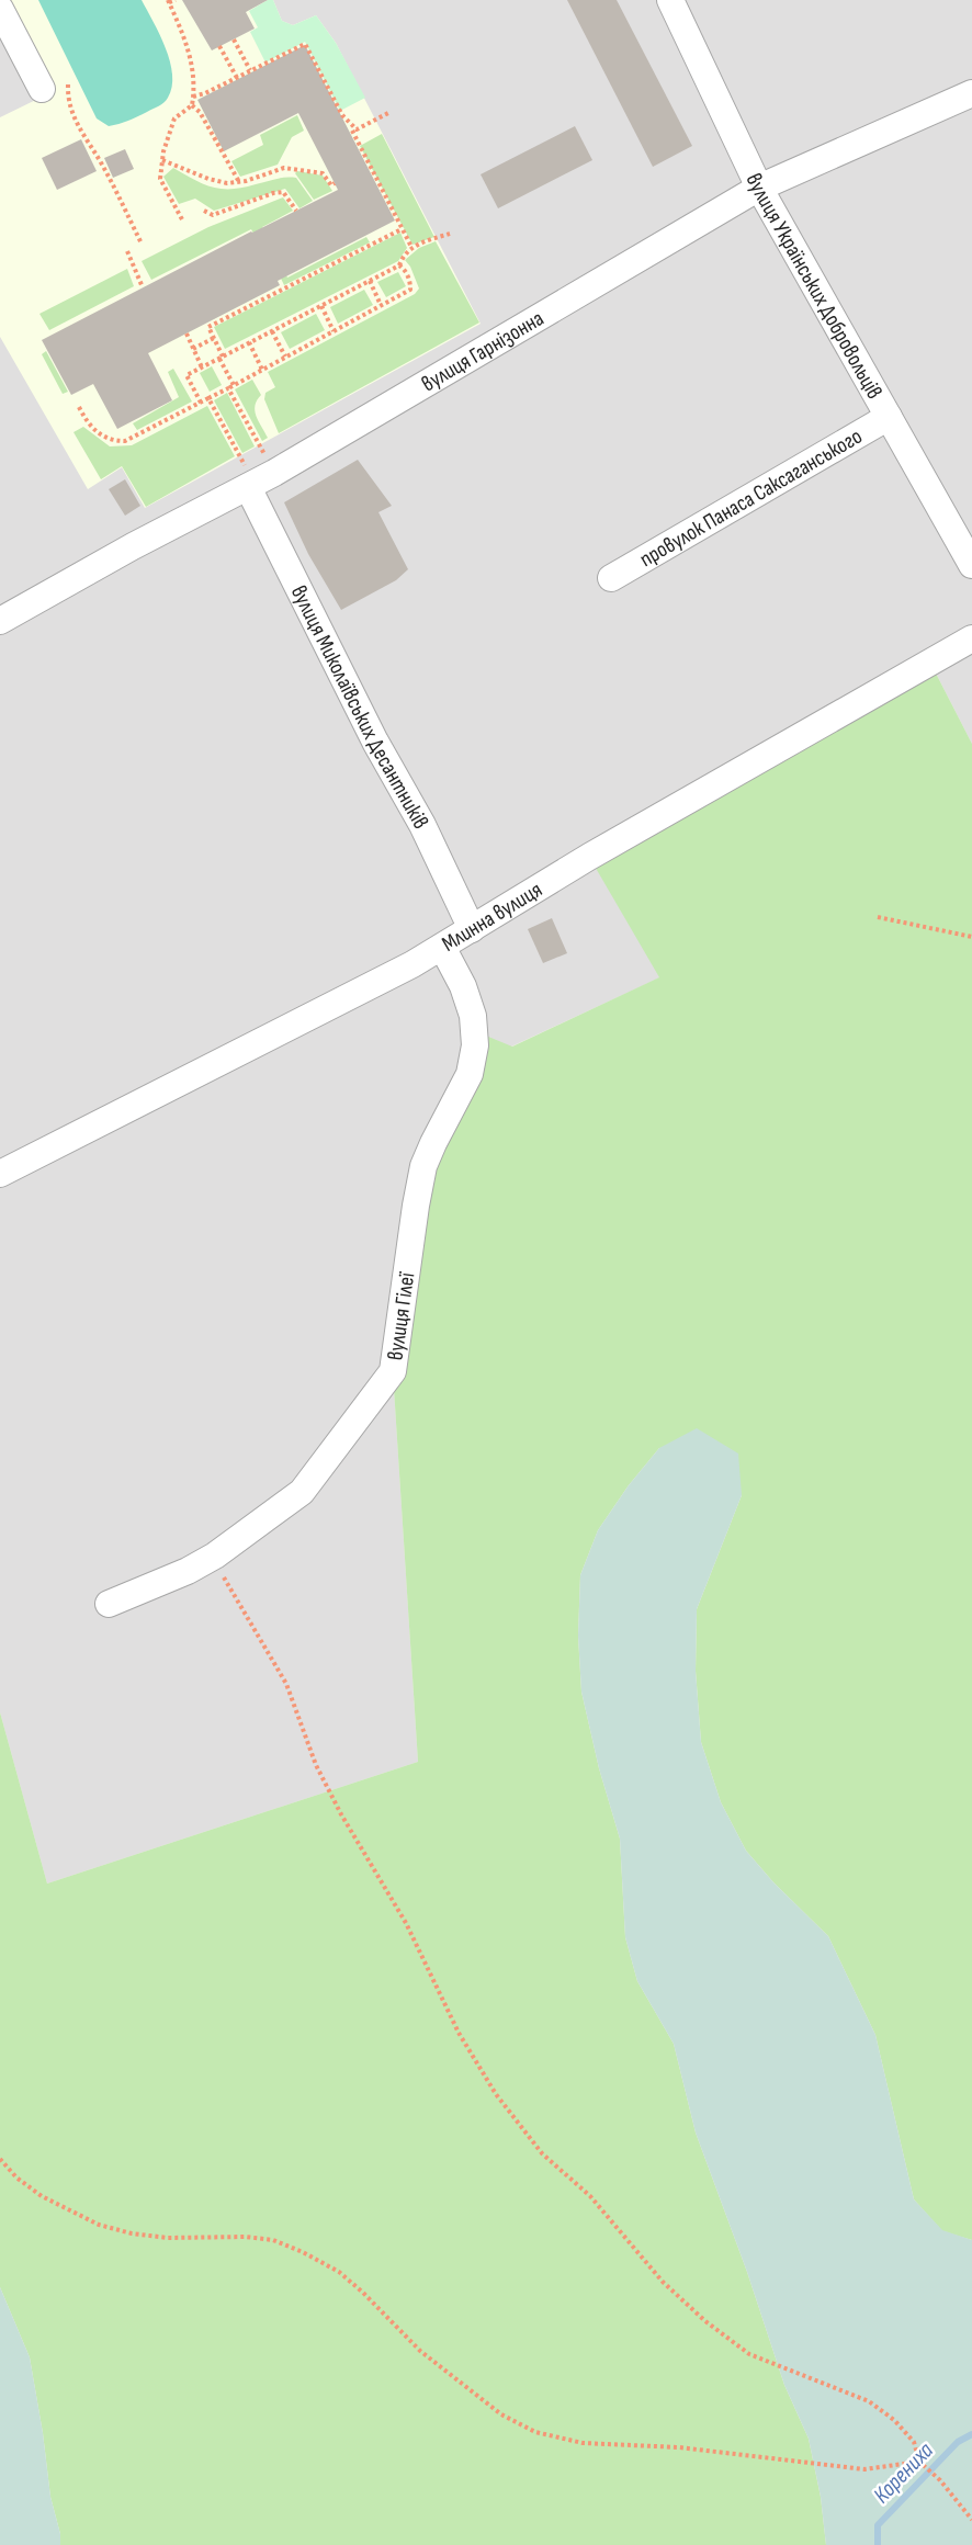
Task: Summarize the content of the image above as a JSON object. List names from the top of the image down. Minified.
{"streets":{"street":["вулиця Українських Добровольців","вулиця Гарнізонна","провулок Панаса Саксаганського","вулиця Миколаївських Десантників","Млинна вулиця","вулиця Гілеї"]},"crossings":[["вулиця Українських Добровольців","вулиця Гарнізонна"],["вулиця Українських Добровольців","провулок Панаса Саксаганського"],["вулиця Гарнізонна","вулиця Миколаївських Десантників"],["вулиця Миколаївських Десантників","Млинна вулиця"],["Млинна вулиця","вулиця Гілеї"]],"water":["Корениха"]}
